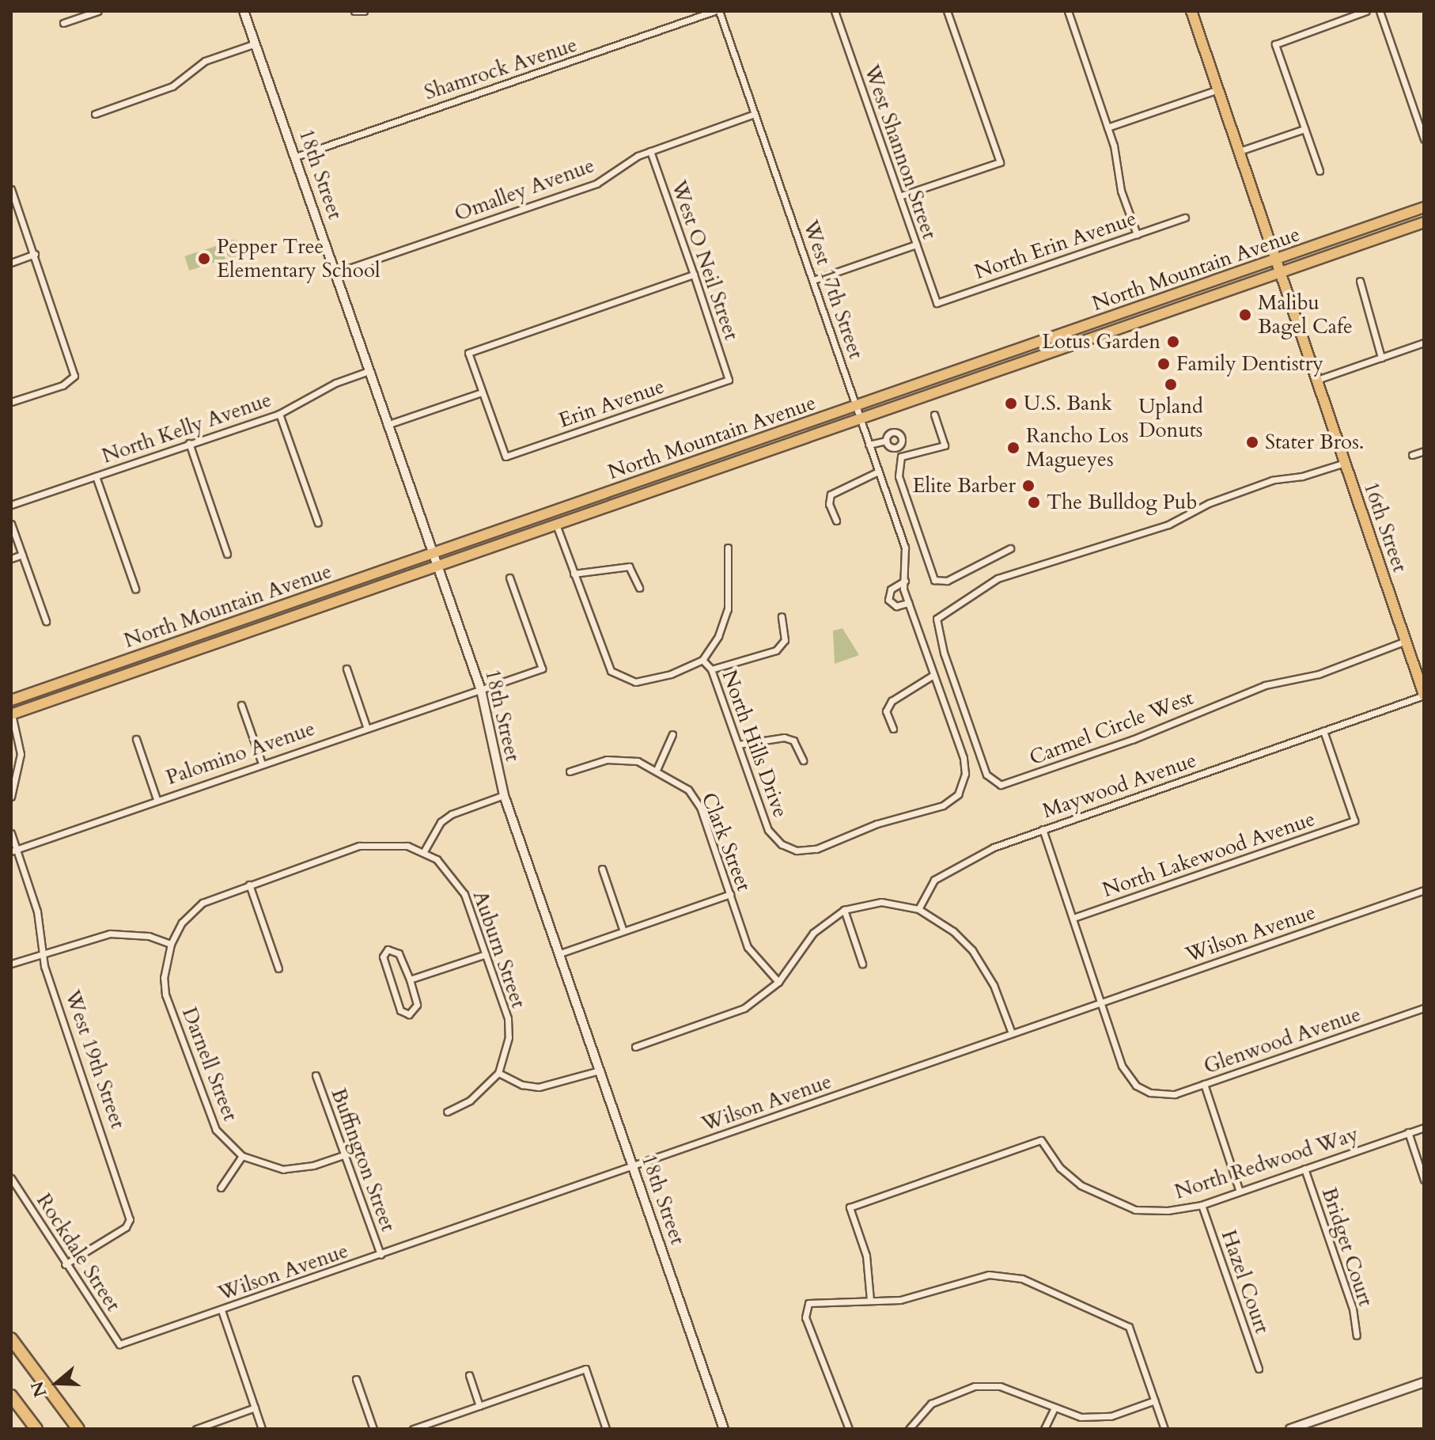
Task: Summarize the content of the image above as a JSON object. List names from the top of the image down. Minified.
{"streets":{"main road":["18th Street","North Mountain Avenue","16th Street"],"street":["Shamrock Avenue","West Shannon Street","Omalley Avenue","North Erin Avenue","West O Neil Street","West 17th Street","Erin Avenue","North Kelly Avenue","Carmel Circle West","North Hills Drive","Palomino Avenue","Maywood Avenue","Clark Street","North Lakewood Avenue","Wilson Avenue","Auburn Street","Glenwood Avenue","West 19th Street","Darnell Street","Buffington Street","North Redwood Way","Bridget Court","Rockdale Street","Hazel Court"]},"crossings":[["Shamrock Avenue","18th Street"],["Shamrock Avenue","West 17th Street"],["West Shannon Street","North Erin Avenue"],["18th Street","Omalley Avenue"],["18th Street","North Mountain Avenue"],["18th Street","North Kelly Avenue"],["18th Street","Palomino Avenue"],["18th Street","Wilson Avenue"],["Omalley Avenue","West O Neil Street"],["Omalley Avenue","West 17th Street"],["West O Neil Street","Erin Avenue"],["North Mountain Avenue","West 17th Street"],["North Mountain Avenue","16th Street"],["North Mountain Avenue","North Hills Drive"],["West 17th Street","North Hills Drive"],["16th Street","Carmel Circle West"],["16th Street","Maywood Avenue"],["Palomino Avenue","West 19th Street"],["Maywood Avenue","North Lakewood Avenue"],["Wilson Avenue","Glenwood Avenue"],["Wilson Avenue","Buffington Street"],["Wilson Avenue","Rockdale Street"],["West 19th Street","Rockdale Street"],["Darnell Street","Buffington Street"],["North Redwood Way","Bridget Court"],["North Redwood Way","Hazel Court"]],"places":["Pepper Tree Elementary School","Malibu Bagel Cafe","Lotus Garden","Family Dentistry","Upland Donuts","U.S. Bank","Stater Bros.","Rancho Los Magueyes","Elite Barber","The Bulldog Pub"],"north":"left"}
